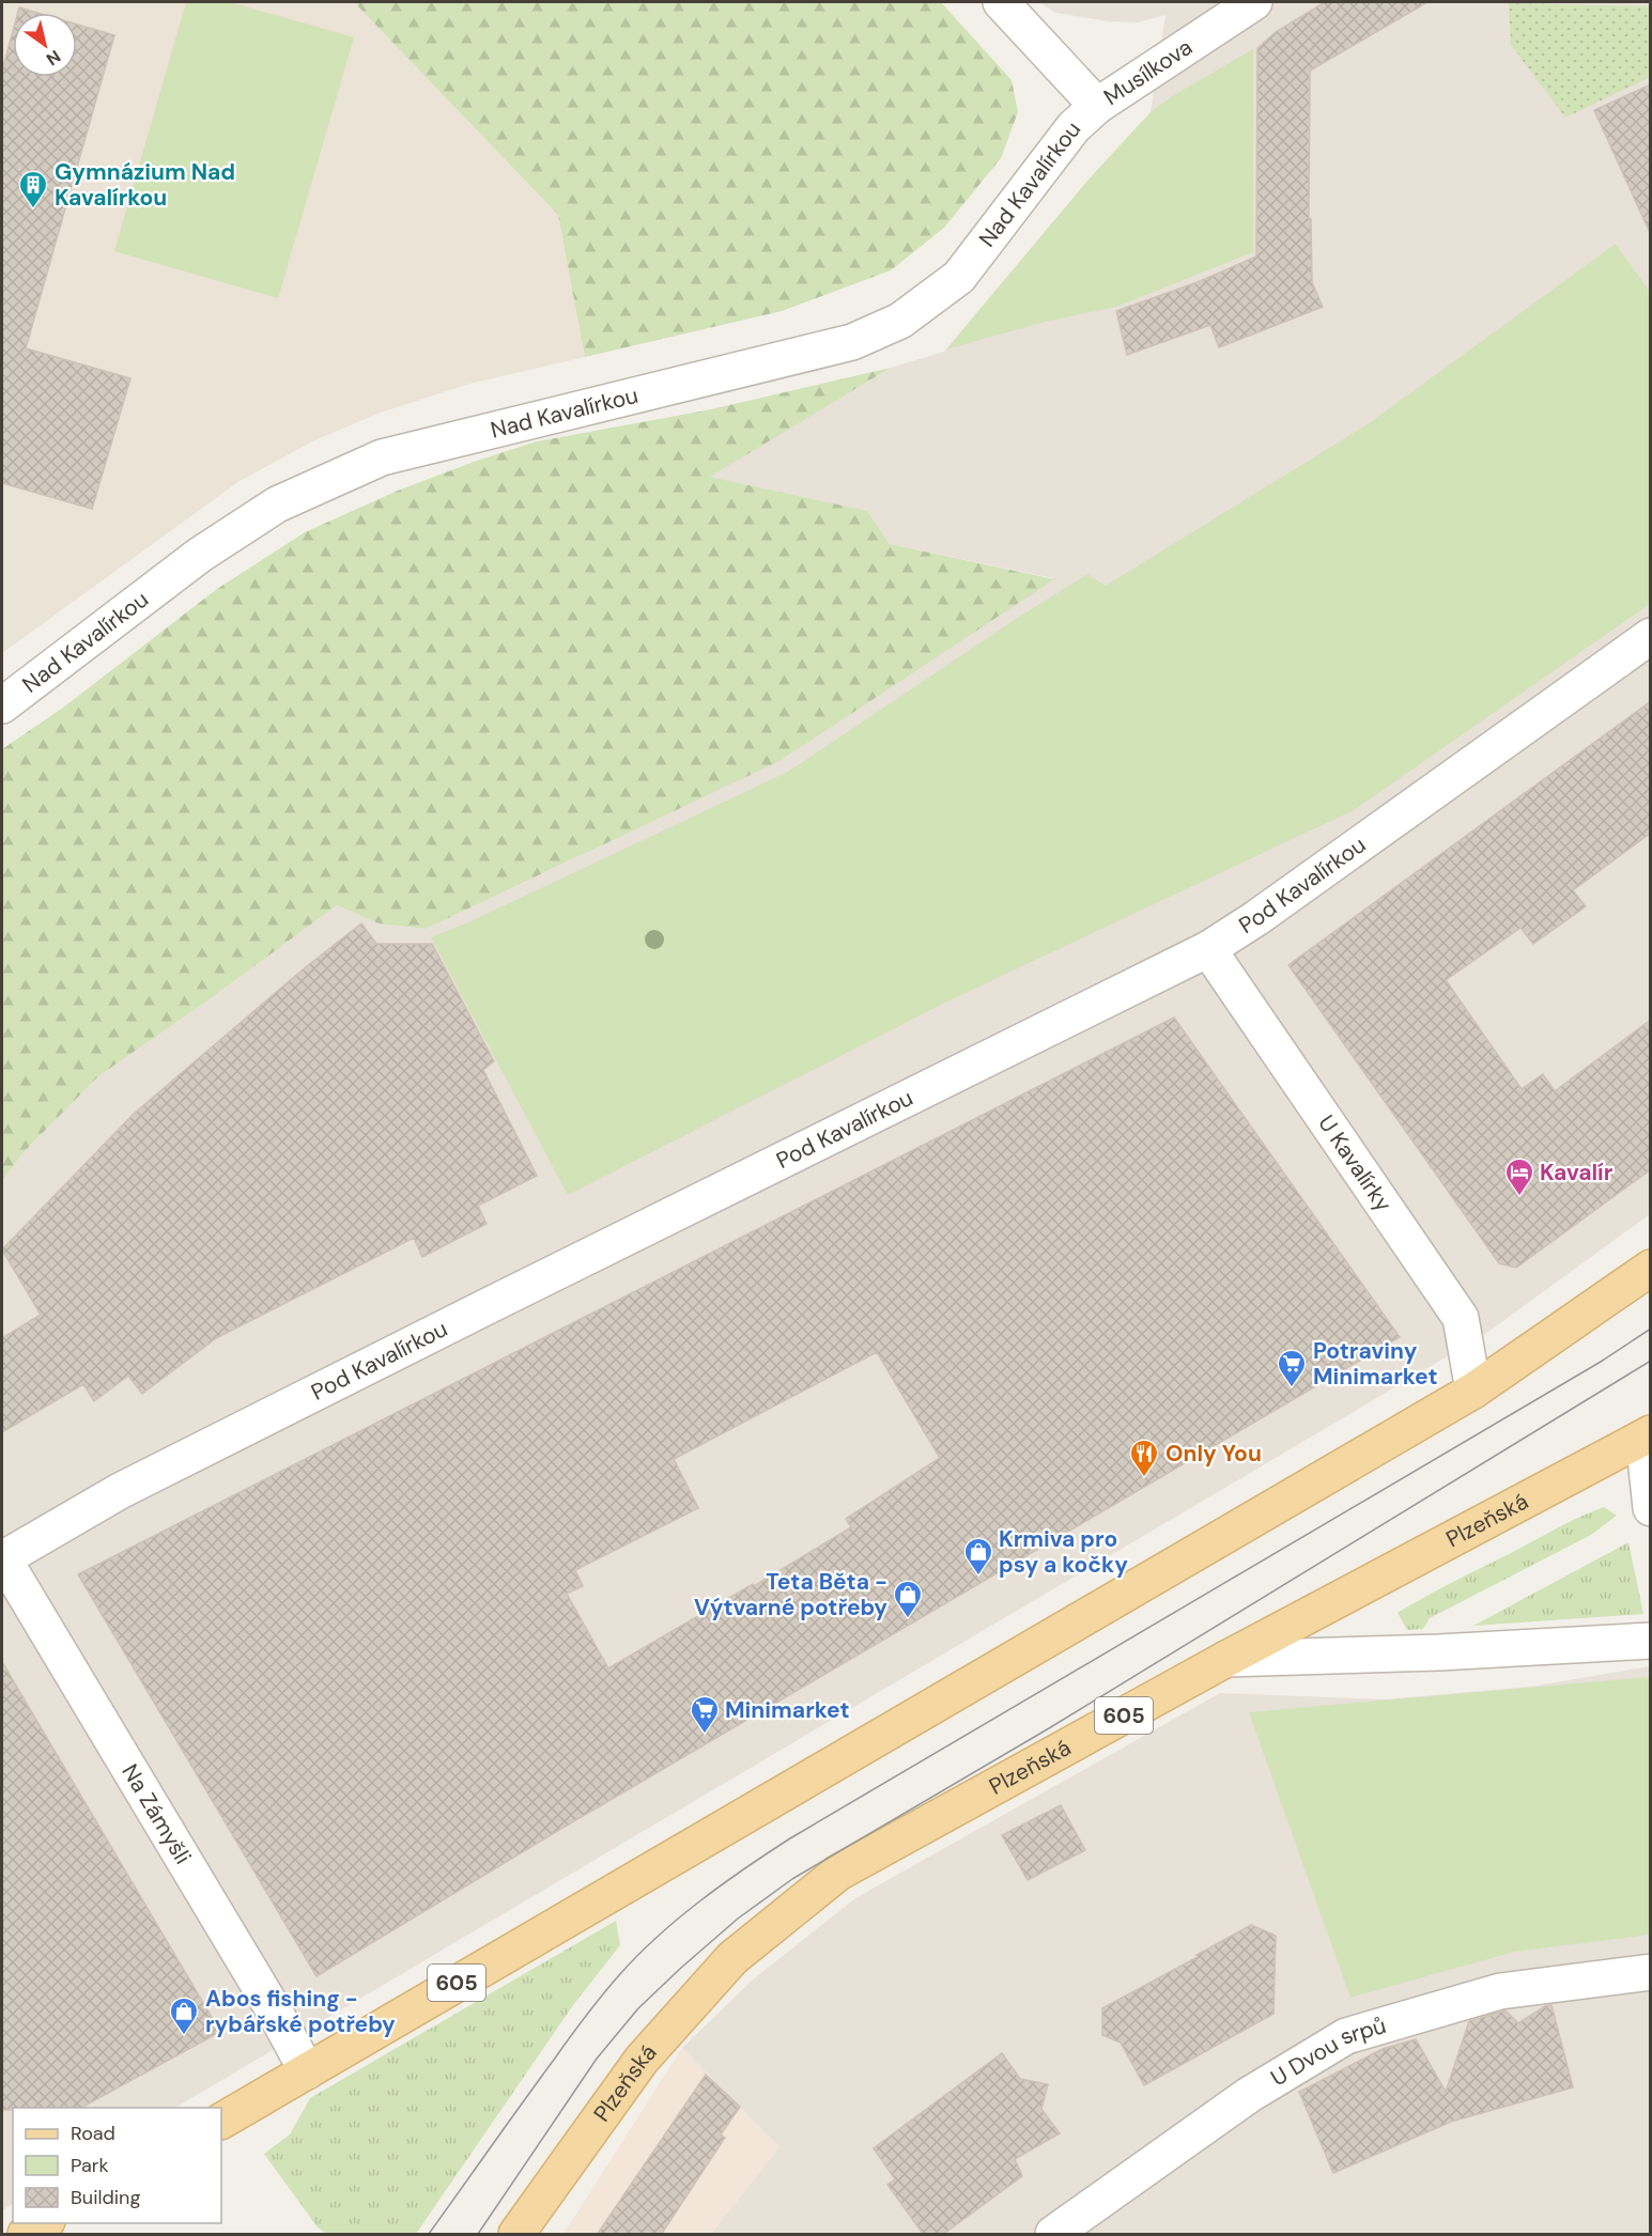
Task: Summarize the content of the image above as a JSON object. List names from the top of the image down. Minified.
{"streets":{"main road":["Plzeňská","605"],"street":["Musílkova","Nad Kavalírkou","Pod Kavalírkou","U Kavalírky","Na Zámyšli","U Dvou srpů"]},"crossings":[["Musílkova","Nad Kavalírkou"],["Pod Kavalírkou","U Kavalírky"],["Pod Kavalírkou","Na Zámyšli"],["U Kavalírky","605"],["605","Na Zámyšli"]],"places":{"building":["Gymnázium Nad Kavalírkou"],"hotel":["Kavalír"],"supermarket":["Potraviny Minimarket","Minimarket"],"restaurant":["Only You"],"shop":["Krmiva pro psy a kočky","Teta Běta - Výtvarné potřeby","Abos fishing - rybářské potřeby"]},"legend":["Road","Park","Building"],"north":"bottom right"}
